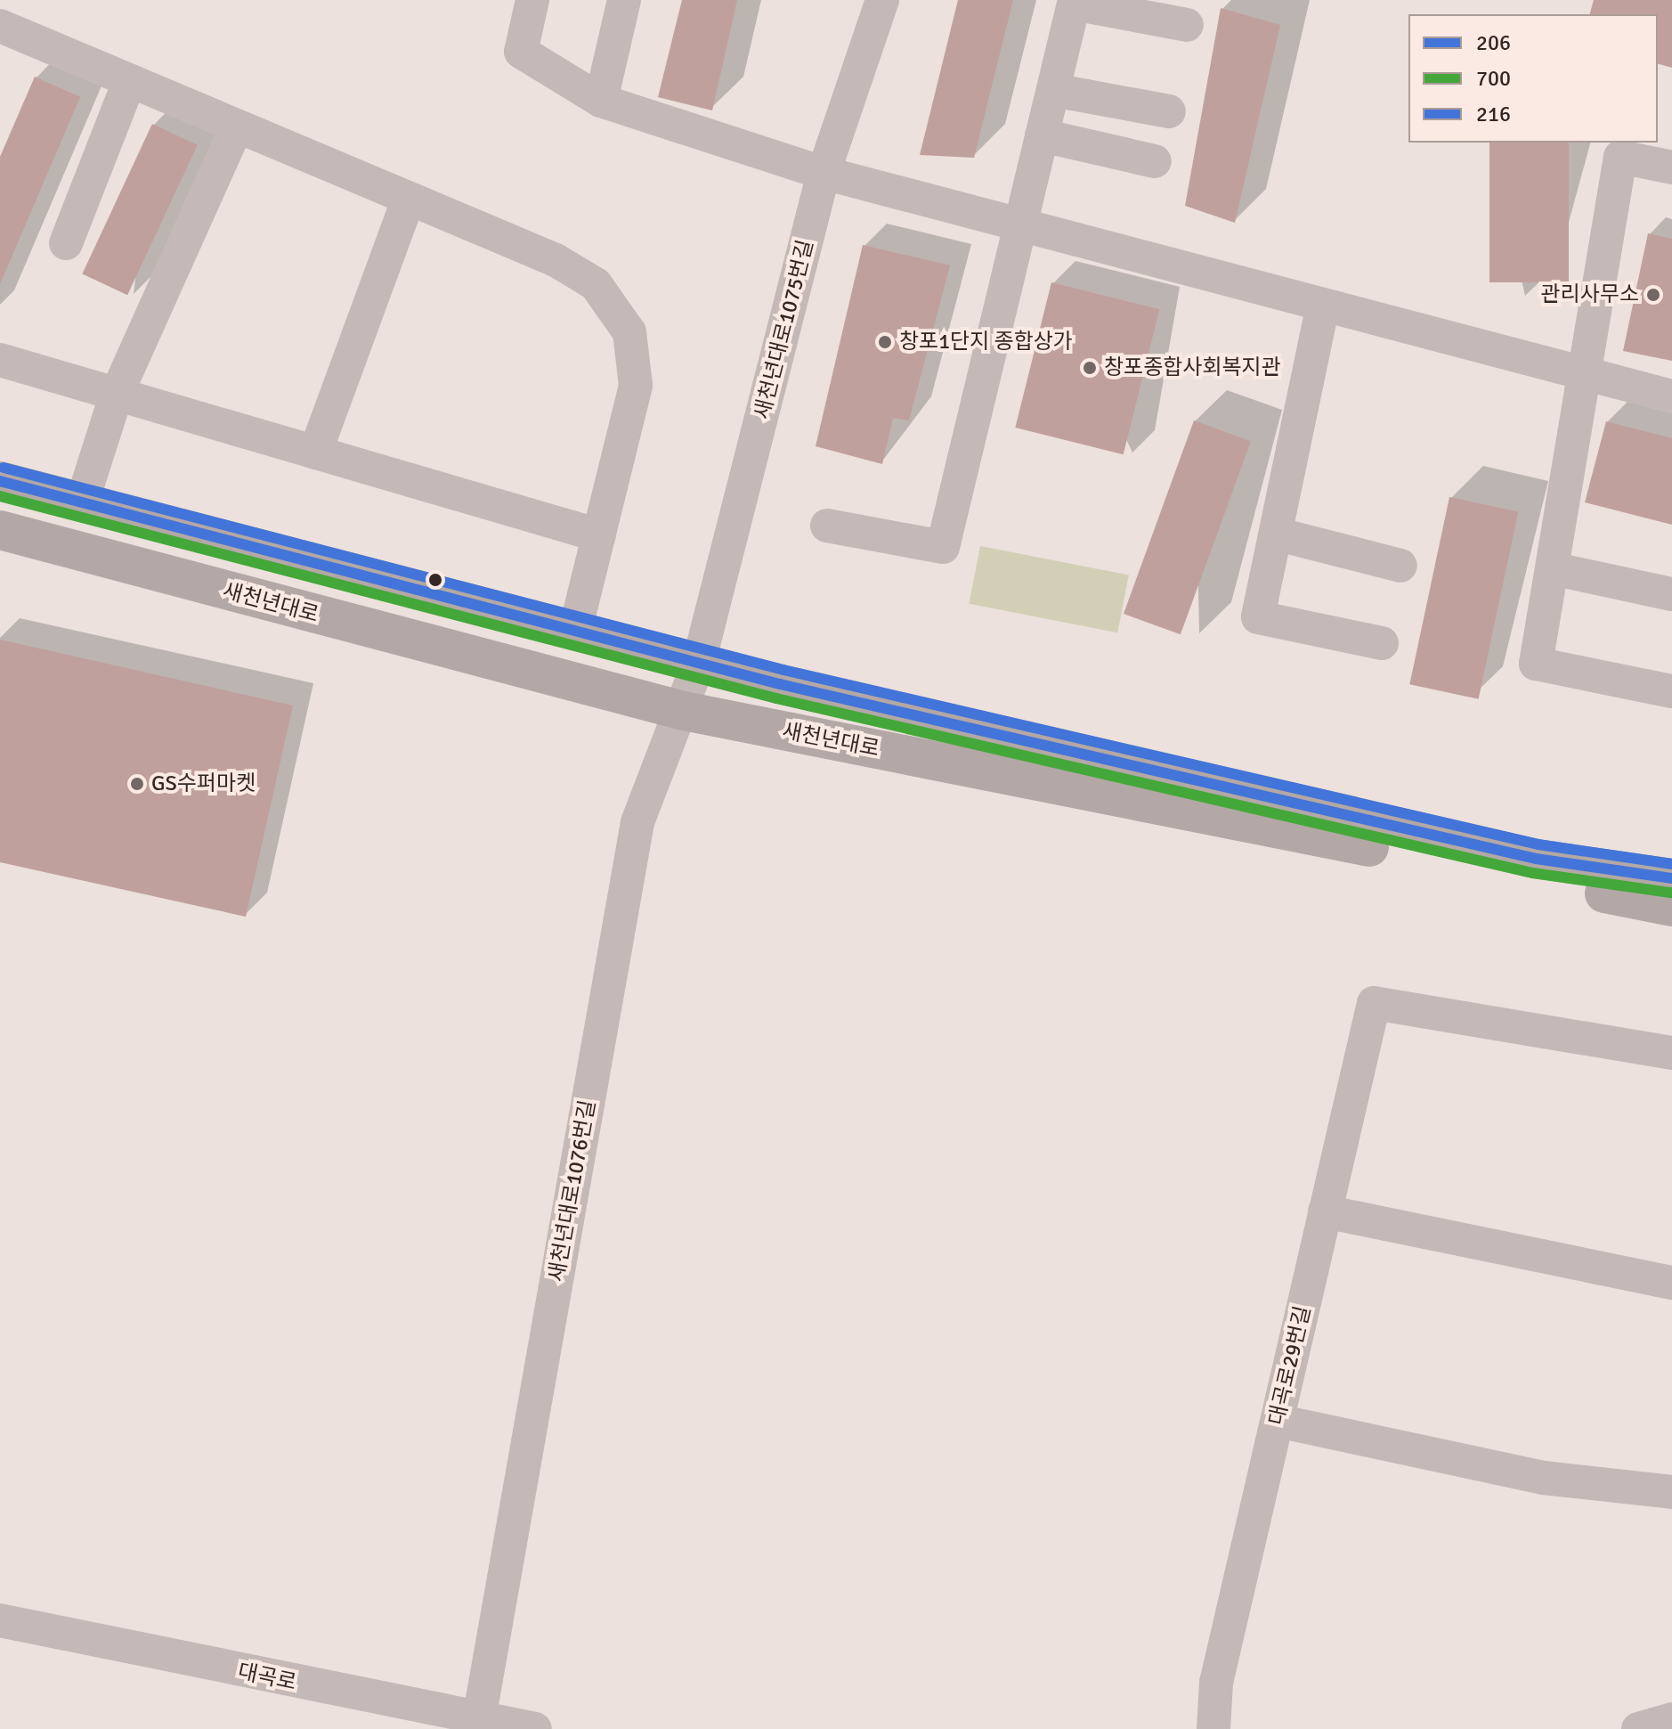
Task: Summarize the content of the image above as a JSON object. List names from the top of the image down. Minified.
{"streets":{"main road":["새천년대로"],"street":["새천년대로1075번길","새천년대로1076번길","대곡로29번길","대곡로"]},"crossings":[["새천년대로1075번길","새천년대로"],["새천년대로1075번길","새천년대로1076번길"],["새천년대로","새천년대로1076번길"],["새천년대로1076번길","대곡로"]],"places":["관리사무소","창포1단지 종합상가","창포종합사회복지관","GS수퍼마켓"],"lines":["transit line 216","transit line 206","transit line 700"],"legend":["206","700","216"]}
